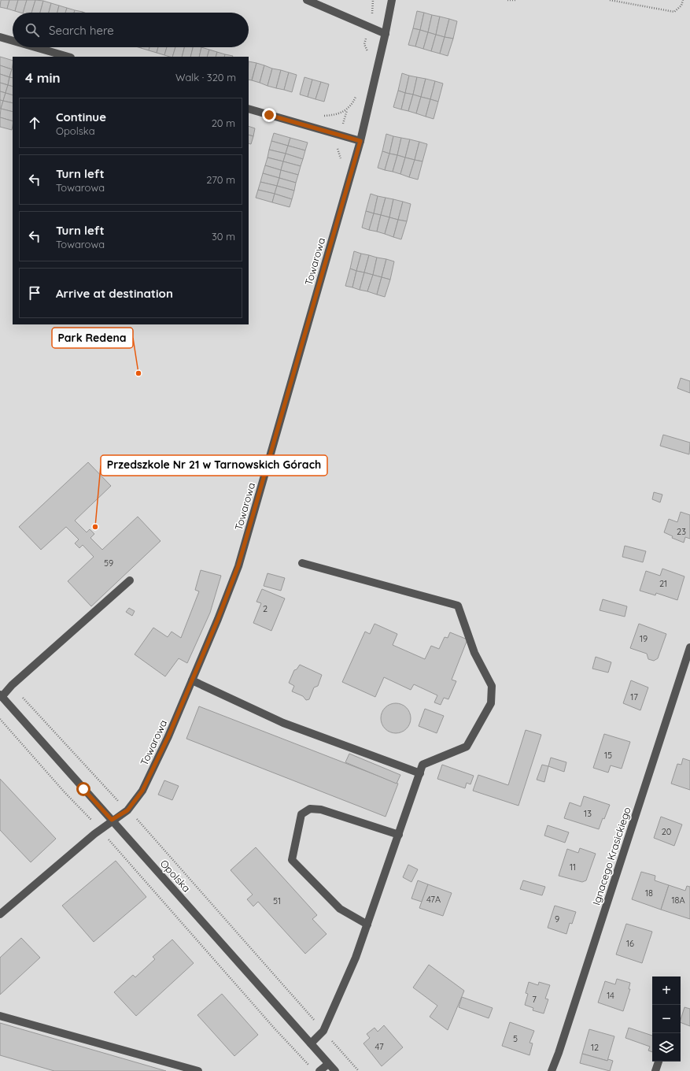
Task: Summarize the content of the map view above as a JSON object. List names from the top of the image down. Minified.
{"streets":{"street":["Towarowa","Ignacego Krasickiego","Opolska"]},"crossings":[["Towarowa","Opolska"]],"places":["Park Redena","Przedszkole Nr 21 w Tarnowskich Górach"],"house_numbers":["23","59","21","2","19","17","15","13","20","11","18","47A","18A","51","9","16","14","7","5","47","12"],"page":{"search":"Search here","heading":["4 min","Walk · 320 m"],"list":[["Continue","Opolska","20 m"],["Turn left","Towarowa","270 m"],["Turn left","Towarowa","30 m"],"Arrive at destination"],"map_buttons":["+","−"]}}
